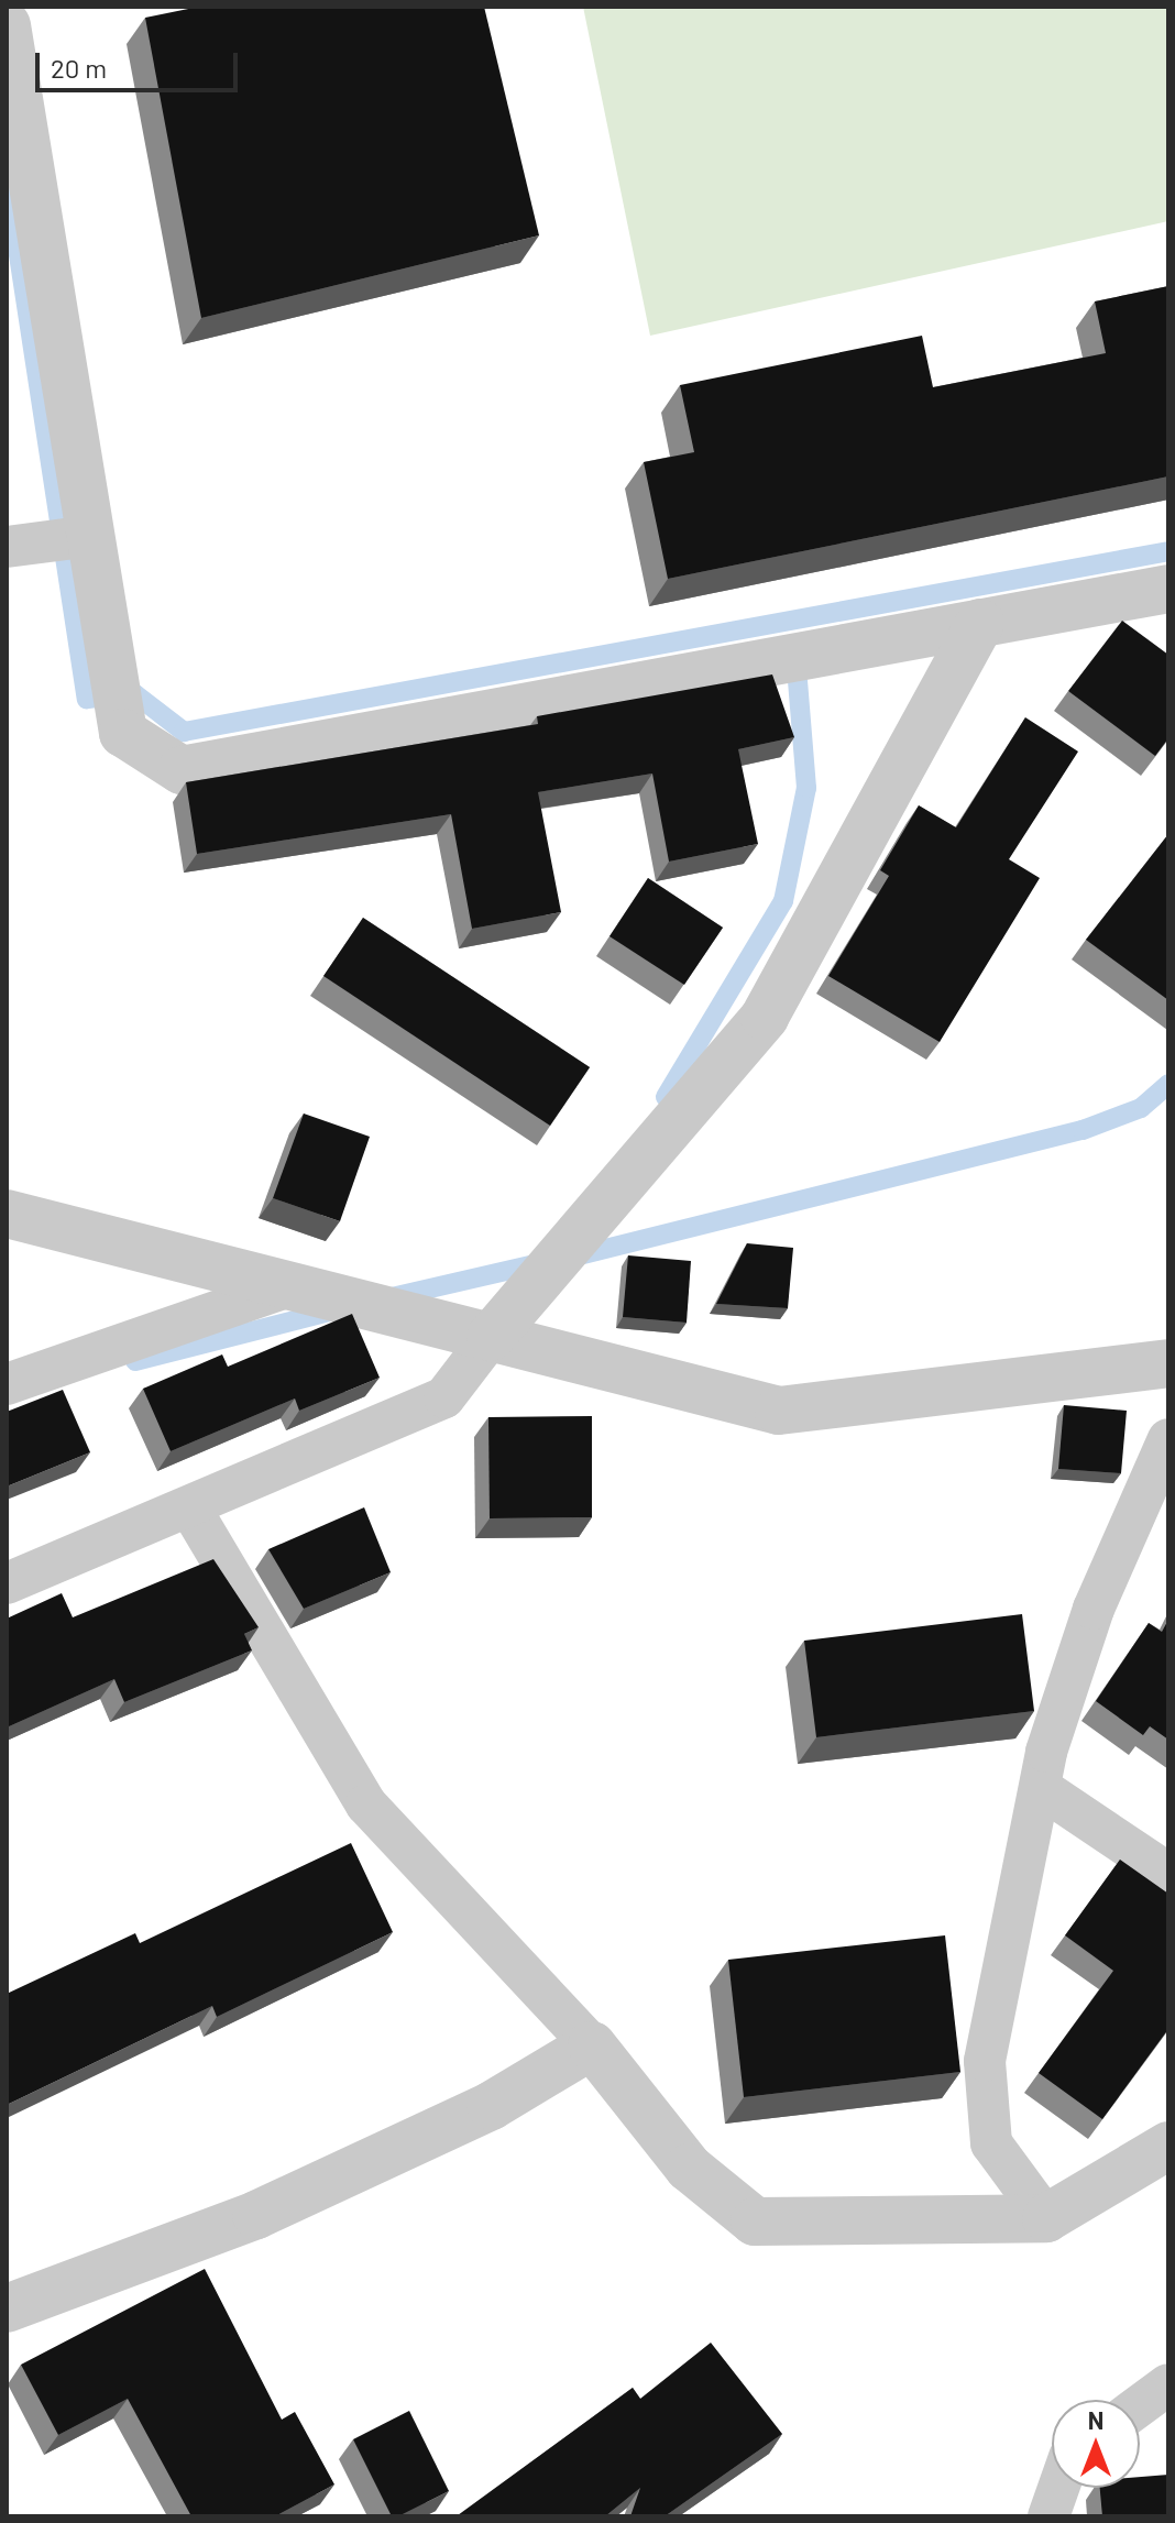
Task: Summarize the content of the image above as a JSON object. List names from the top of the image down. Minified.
{"scale_bar":"20 m","north":"top"}
